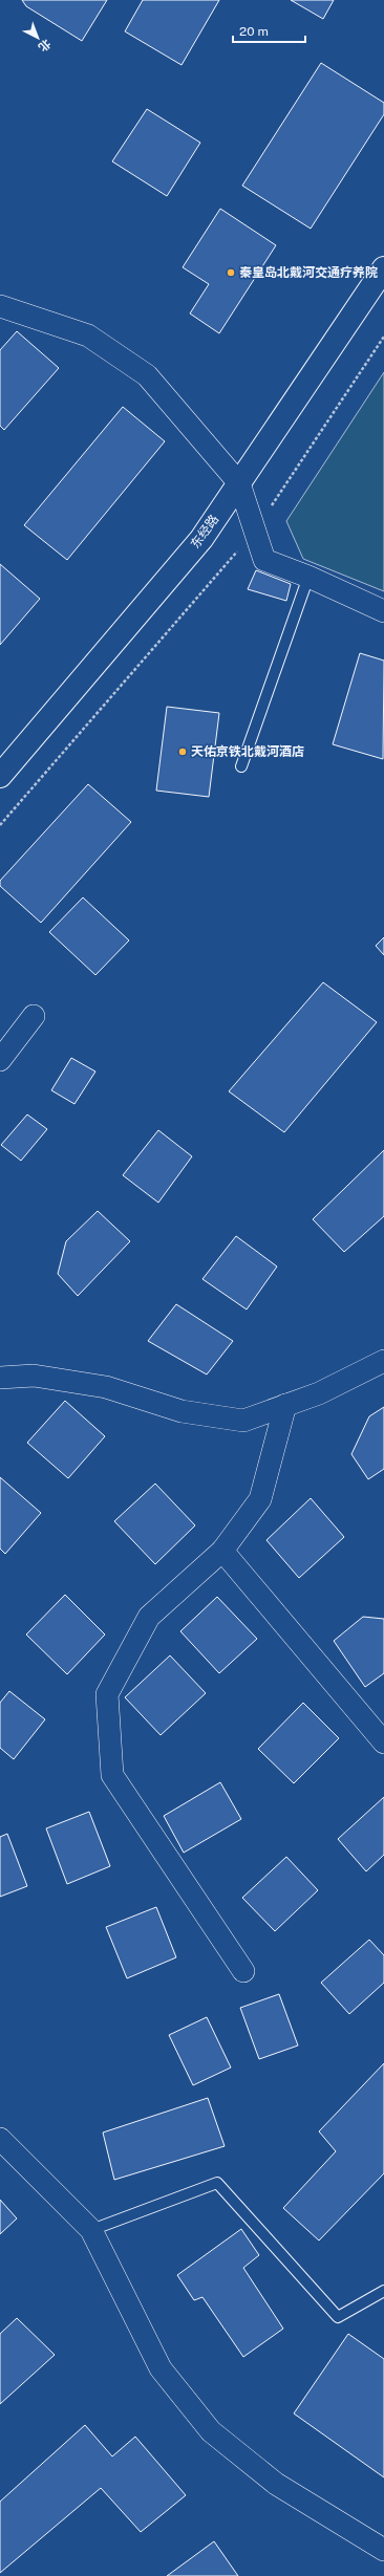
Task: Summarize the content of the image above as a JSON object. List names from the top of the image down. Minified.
{"streets":{"main road":["东经路"]},"places":["秦皇岛北戴河交通疗养院","天佑京铁北戴河酒店"],"scale_bar":"20 m","north":"bottom right"}
